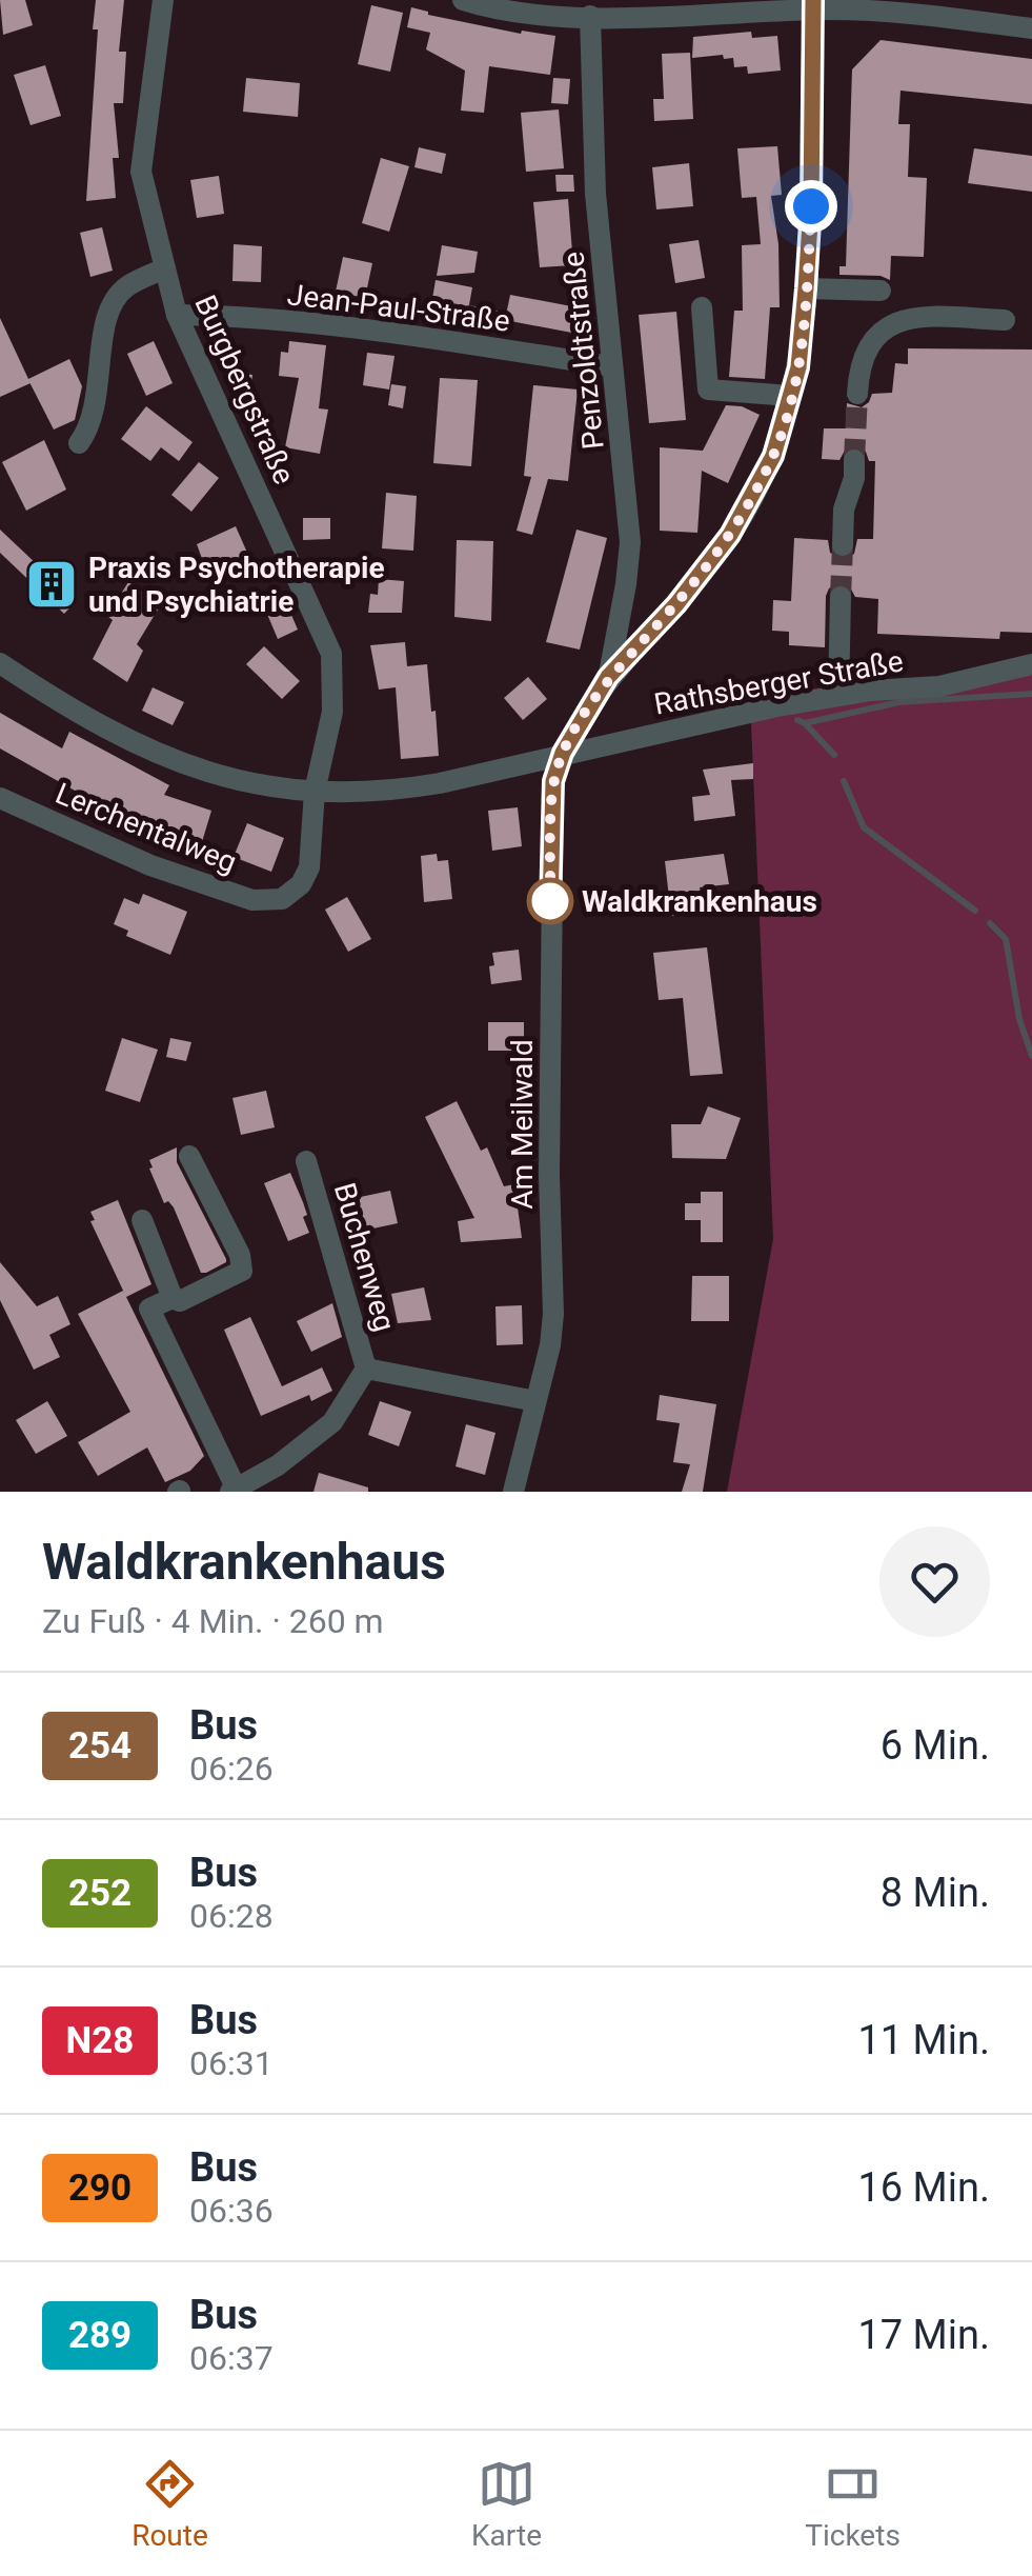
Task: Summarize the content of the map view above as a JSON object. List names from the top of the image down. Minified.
{"streets":{"street":["Jean-Paul-Straße","Penzoldtstraße","Burgbergstraße","Rathsberger Straße","Lerchentalweg","Am Meilwald","Buchenweg"]},"crossings":[["Jean-Paul-Straße","Penzoldtstraße"],["Jean-Paul-Straße","Burgbergstraße"],["Penzoldtstraße","Am Meilwald"],["Burgbergstraße","Rathsberger Straße"],["Burgbergstraße","Lerchentalweg"],["Rathsberger Straße","Lerchentalweg"],["Rathsberger Straße","Am Meilwald"],["Am Meilwald","Buchenweg"]],"places":{"building":["Praxis Psychotherapie und Psychiatrie"],"other":["Waldkrankenhaus"]},"lines":["bus line 254"],"page":{"heading":["Waldkrankenhaus","Zu Fuß · 4 Min. · 260 m"],"list":[{"mark":"254","name":"Bus","note":"06:26","value":"6 Min."},{"mark":"252","name":"Bus","note":"06:28","value":"8 Min."},{"mark":"N28","name":"Bus","note":"06:31","value":"11 Min."},{"mark":"290","name":"Bus","note":"06:36","value":"16 Min."},{"mark":"289","name":"Bus","note":"06:37","value":"17 Min."}],"tabs":["Route","Karte","Tickets"]}}
